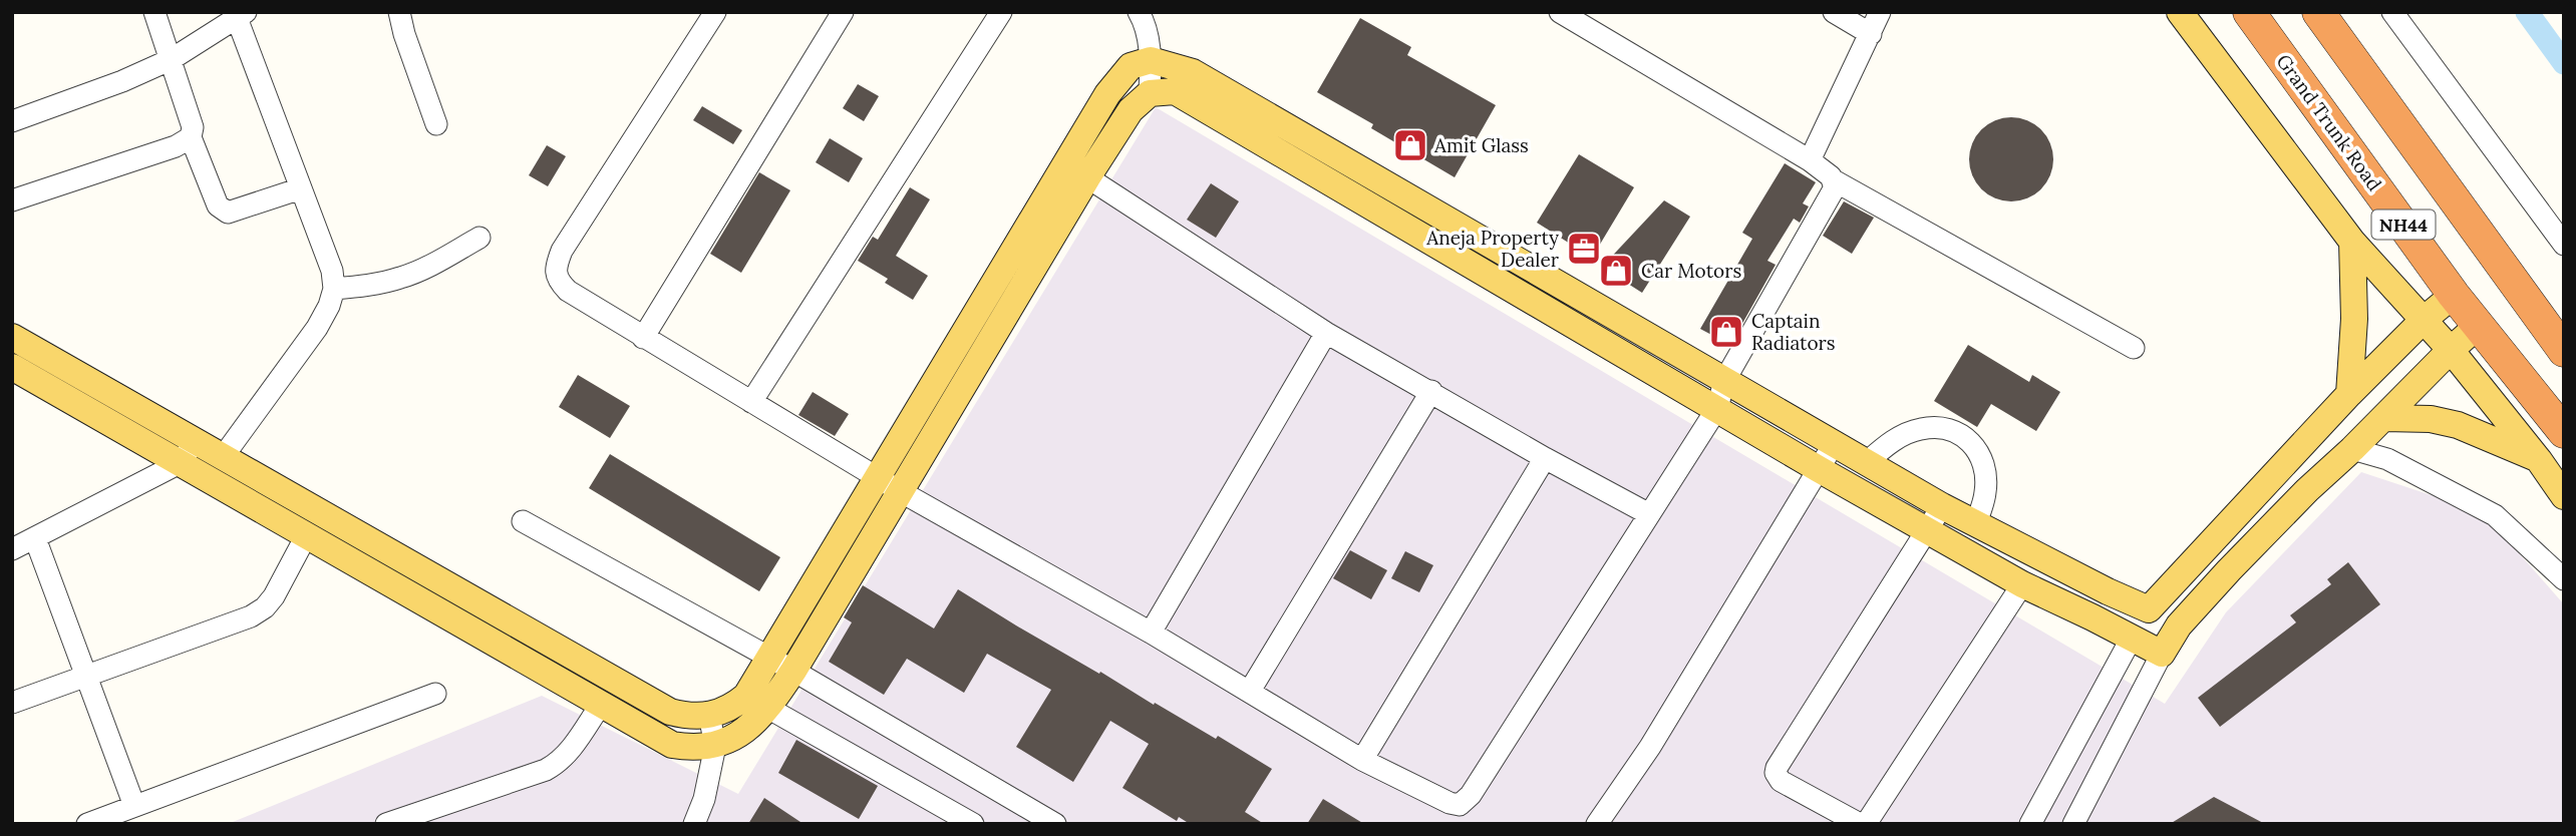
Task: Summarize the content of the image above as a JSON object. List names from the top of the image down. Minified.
{"streets":{"highway":["Grand Trunk Road","NH44"]},"places":{"shop":["Amit Glass","Car Motors","Captain Radiators"],"office":["Aneja Property Dealer"]}}
